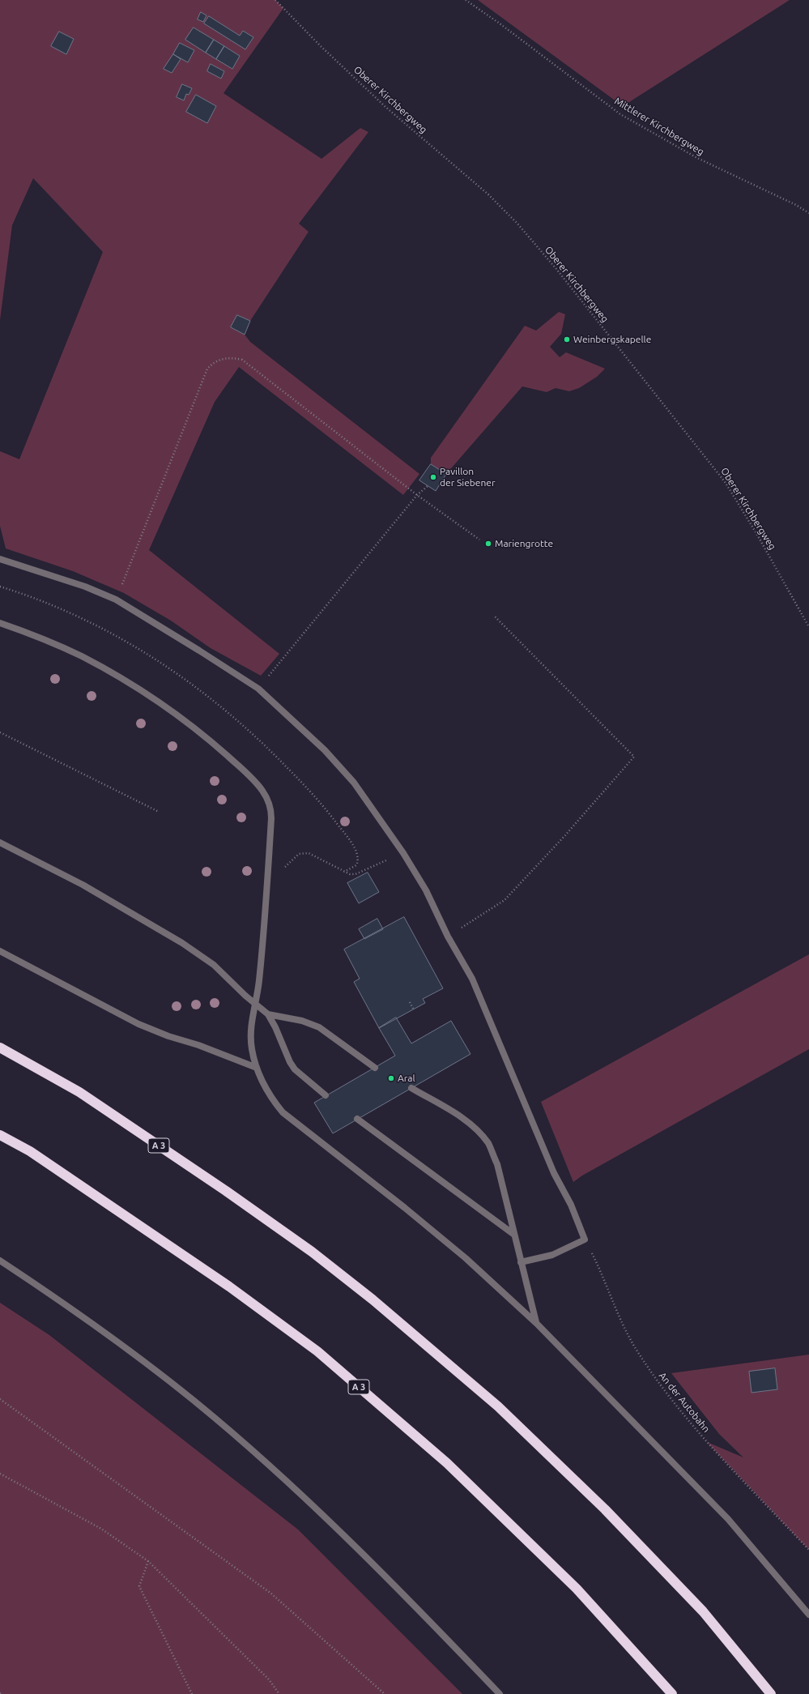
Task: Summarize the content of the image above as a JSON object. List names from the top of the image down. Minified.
{"streets":{"highway":["A 3"],"path":["Oberer Kirchbergweg","Mittlerer Kirchbergweg","An der Autobahn"]},"places":["Weinbergskapelle","Pavillon der Siebener","Mariengrotte","Aral"]}
